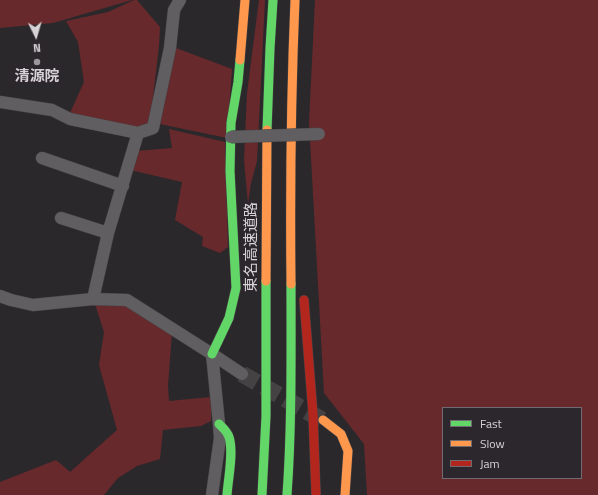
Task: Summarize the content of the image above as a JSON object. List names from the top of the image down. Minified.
{"streets":{"main road":["東名高速道路"]},"places":["清源院"],"legend":["Fast","Slow","Jam"],"north":"bottom"}
